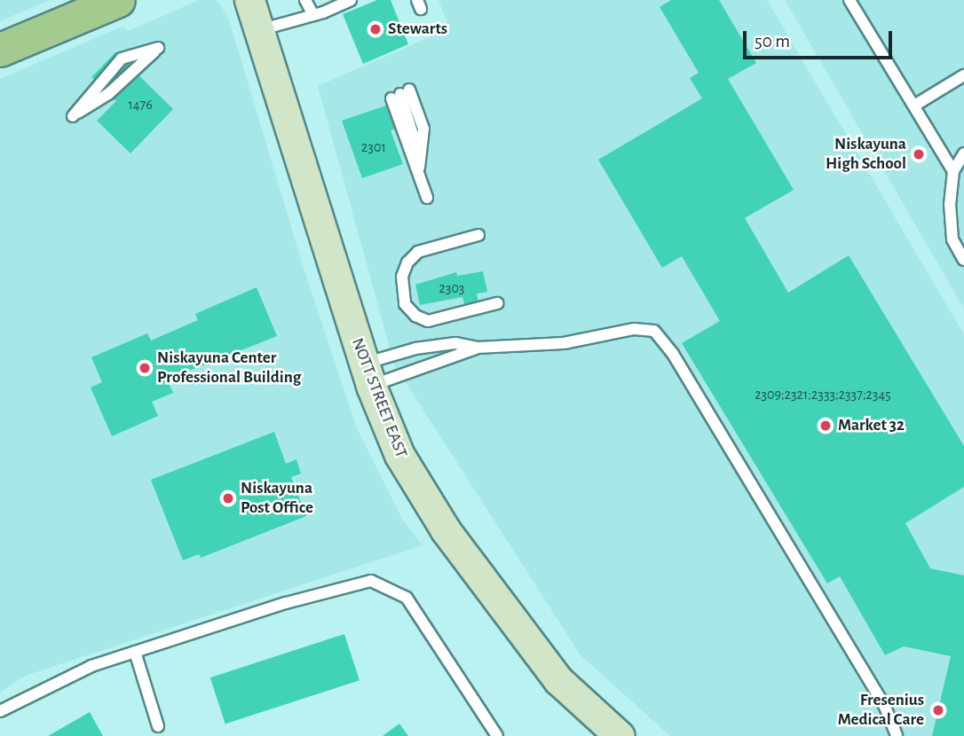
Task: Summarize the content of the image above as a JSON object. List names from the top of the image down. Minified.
{"streets":{"street":["NOTT STREET EAST"]},"places":["Stewarts","Niskayuna High School","Niskayuna Center Professional Building","Market 32","Niskayuna Post Office","Fresenius Medical Care"],"house_numbers":["1476","2301","2303","2309;2321;2333;2337;2345"],"scale_bar":"50 m"}
